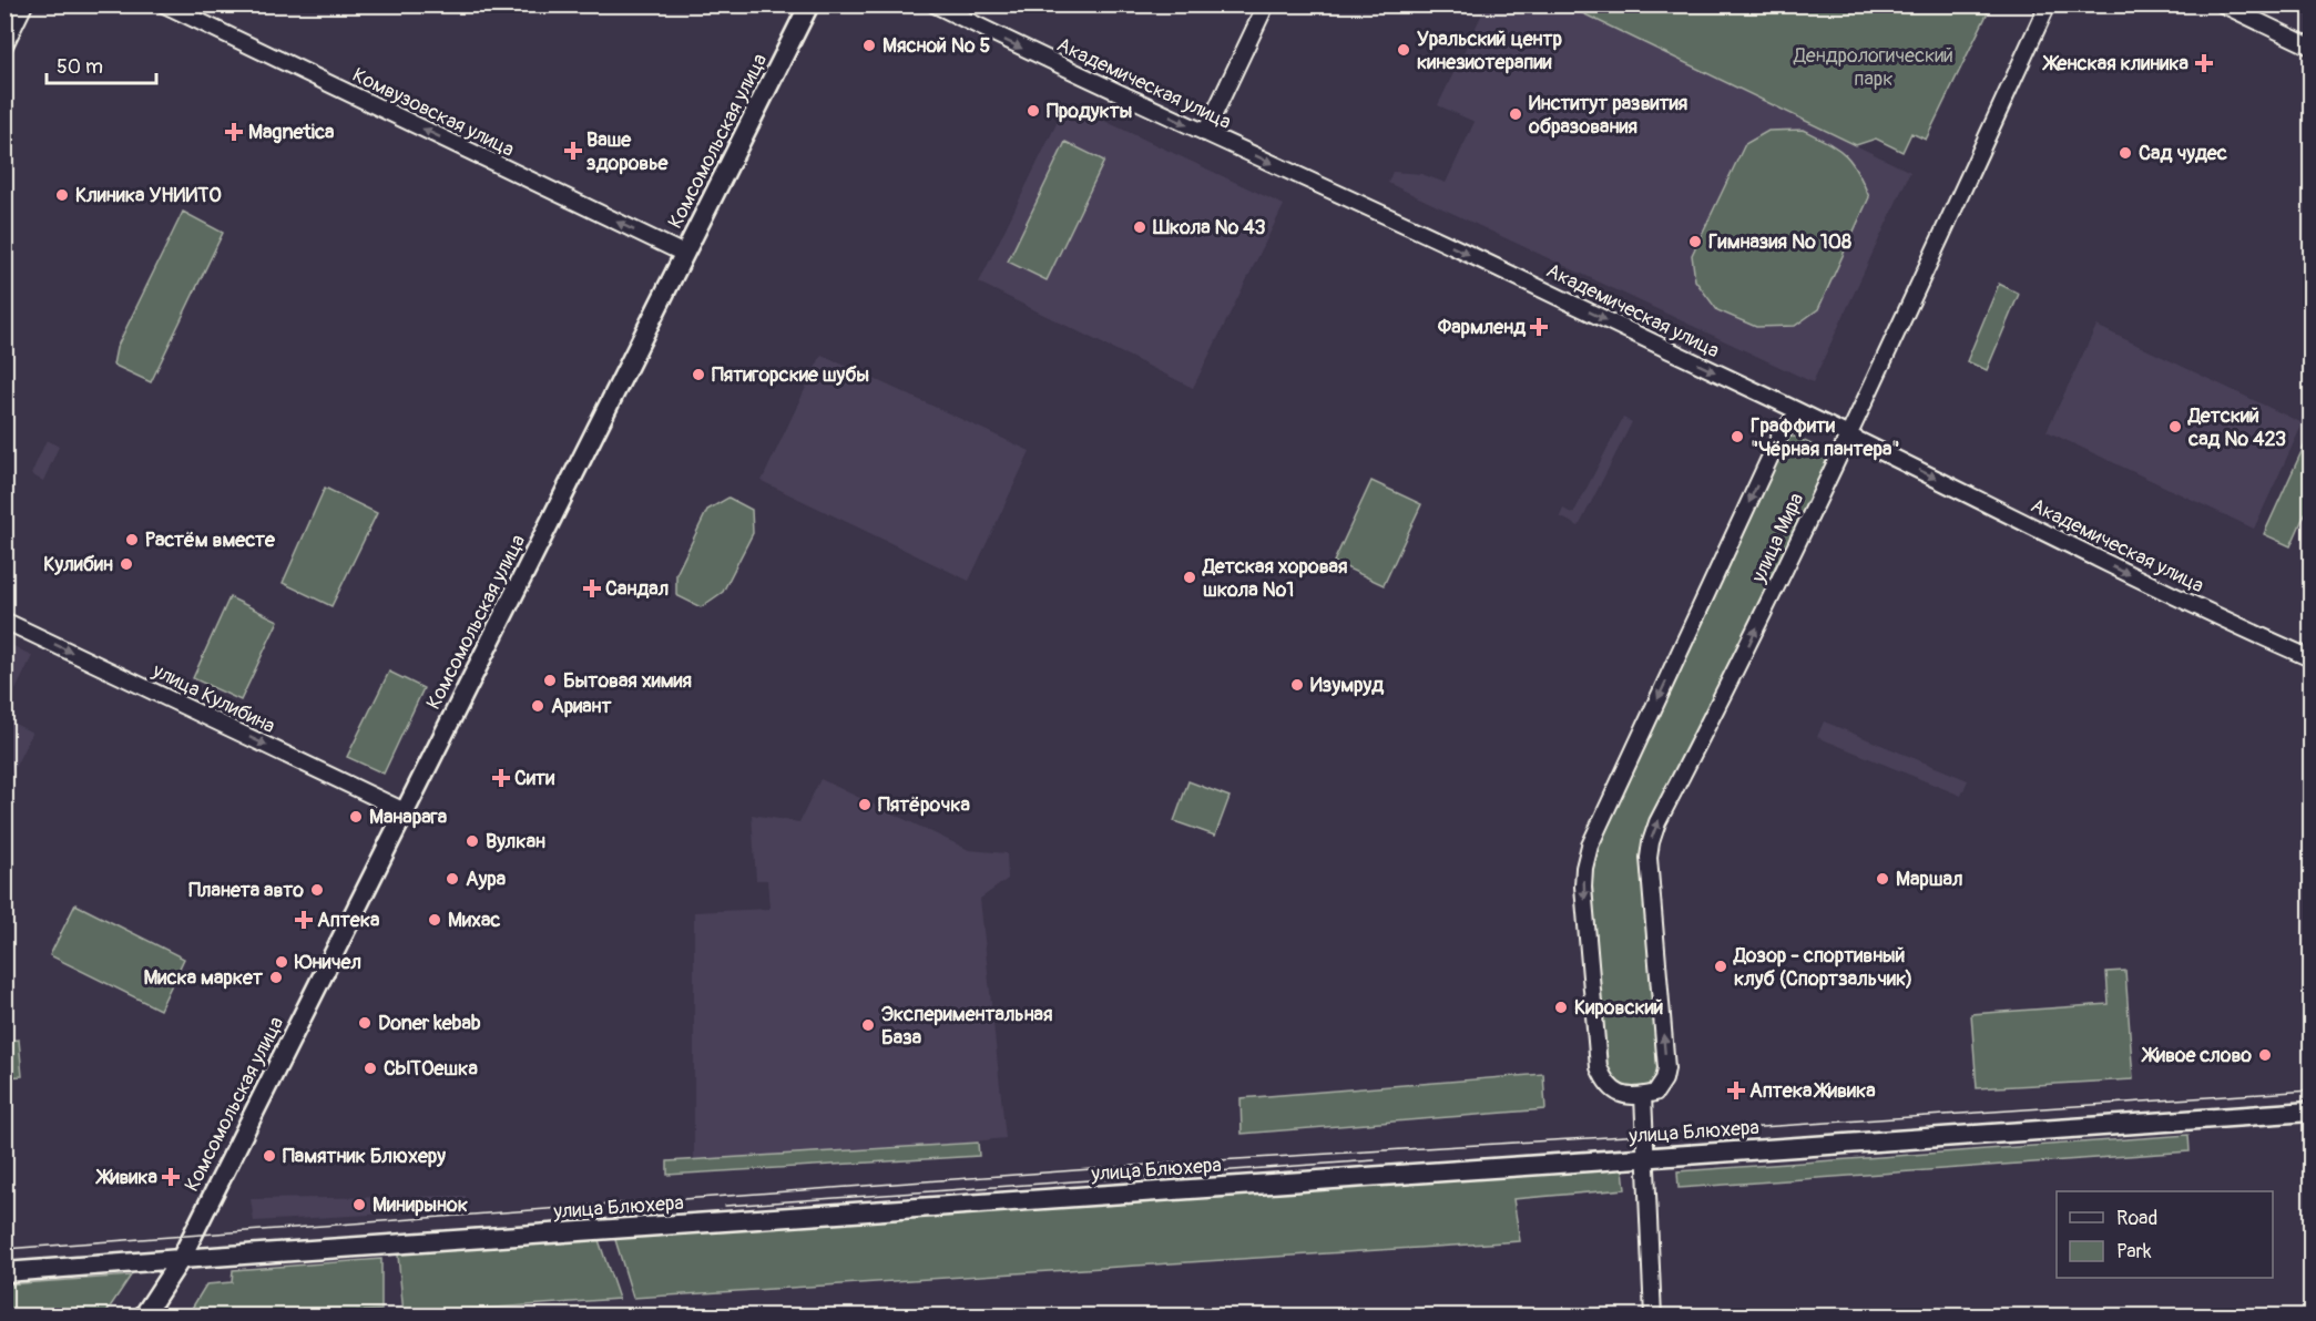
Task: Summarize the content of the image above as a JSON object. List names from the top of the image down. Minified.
{"streets":{"main road":["Комсомольская улица","улица Блюхера"],"street":["Академическая улица","Комвузовская улица","улица Мира","улица Кулибина"]},"crossings":[["Академическая улица","улица Мира"],["Комвузовская улица","Комсомольская улица"],["Комсомольская улица","улица Кулибина"],["Комсомольская улица","улица Блюхера"]],"one_way":["Академическая улица","Комвузовская улица","улица Кулибина"],"parks":["Дендрологический парк"],"places":{"other":["Мясной № 5","Уральский центр кинезиотерапии","Продукты","Институт развития образования","Сад чудес","Клиника УНИИТО","Школа № 43","Гимназия № 108","Пятигорские шубы","Детский сад № 423","Граффити \"Чёрная пантера\"","Растём вместе","Кулибин","Детская хоровая школа №1","Бытовая химия","Изумруд","Ариант","Пятёрочка","Манарага","Вулкан","Аура","Маршал","Планета авто","Михас","Юничел","Дозор - спортивный клуб (Спортзальчик)","Миска маркет","Кировский","Doner kebab","Экспериментальная База","Живое слово","СЫТОешка","Памятник Блюхеру","Минирынок"],"health":["Женская клиника","Magnetica","Ваше здоровье","Фармленд","Сандал","Сити","Аптека","Аптека Живика","Живика"]},"legend":["Road","Park"],"scale_bar":"50 m"}
